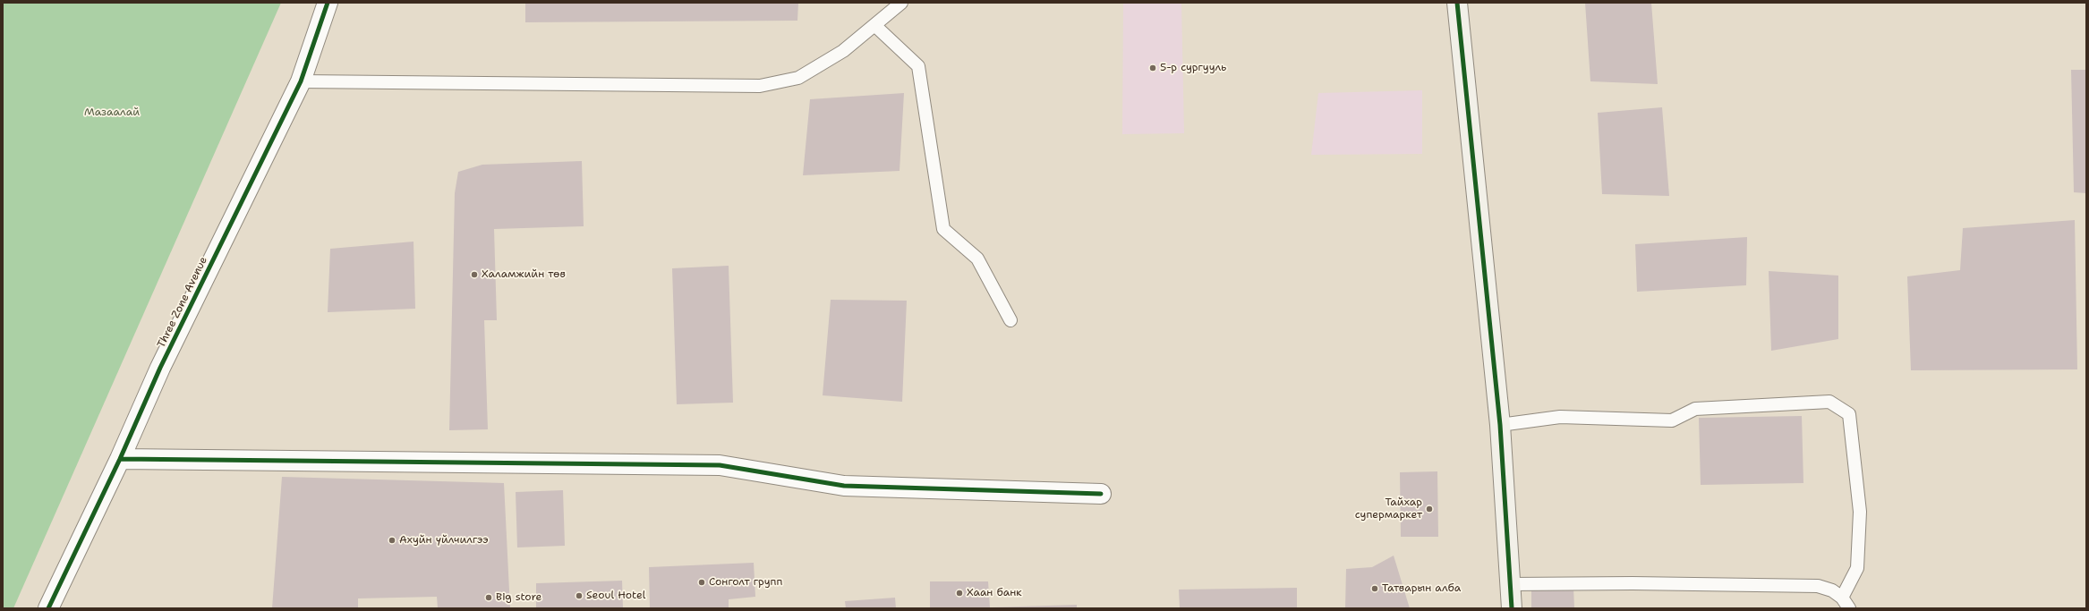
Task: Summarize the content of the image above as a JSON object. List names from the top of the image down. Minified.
{"streets":{"street":["Three Zone Avenue"]},"parks":["Мазаалай"],"places":["5-р сургууль","Халамжийн төв","Тайхар супермаркет","Ахуйн үйлчилгээ","Сонголт групп","Татварын алба","Хаан банк","Seoul Hotel","Big store"]}
